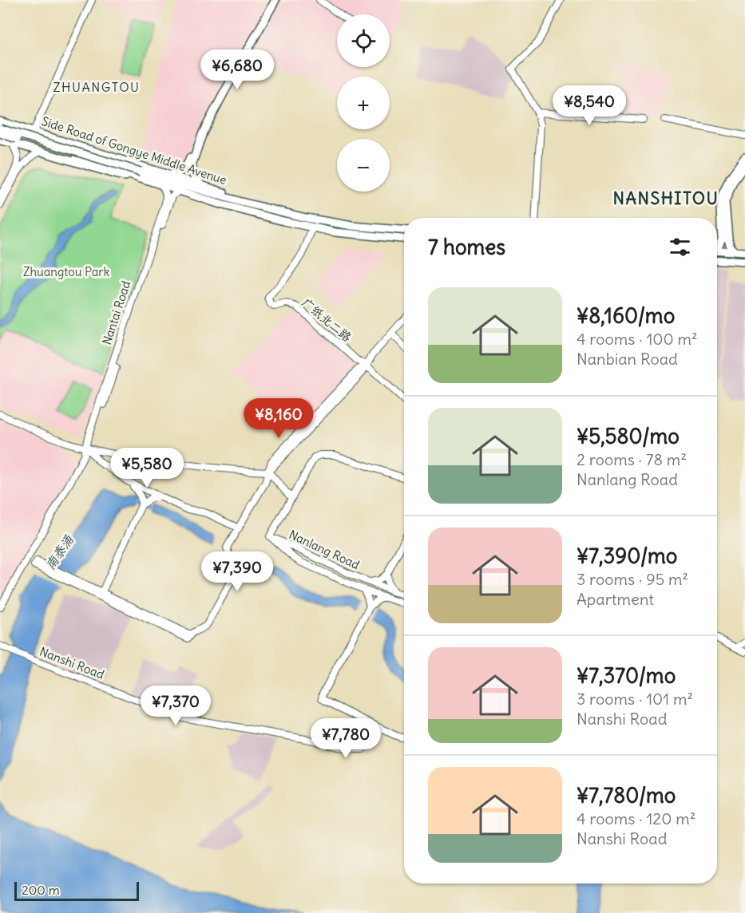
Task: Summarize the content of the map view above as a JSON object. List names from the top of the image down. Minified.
{"streets":{"main road":["Side Road of Gongye Middle Avenue"],"street":["Nantai Road","广纸北二路","Nanlang Road","Nanshi Road"]},"districts":["ZHUANGTOU","NANSHITOU"],"water":["南泰涌"],"parks":["Zhuangtou Park"],"scale_bar":"200 m","page":{"map_buttons":["+","−"],"price":["¥6,680","¥8,540","¥8,160","¥5,580","¥7,390","¥7,370","¥7,780"],"heading":"7 homes","list":[{"name":"¥8,160/mo","note":"4 rooms · 100 m² · Nanbian Road"},{"name":"¥5,580/mo","note":"2 rooms · 78 m² · Nanlang Road"},{"name":"¥7,390/mo","note":"3 rooms · 95 m² · Apartment"},{"name":"¥7,370/mo","note":"3 rooms · 101 m² · Nanshi Road"},{"name":"¥7,780/mo","note":"4 rooms · 120 m² · Nanshi Road"}],"scale":"200 m"}}
